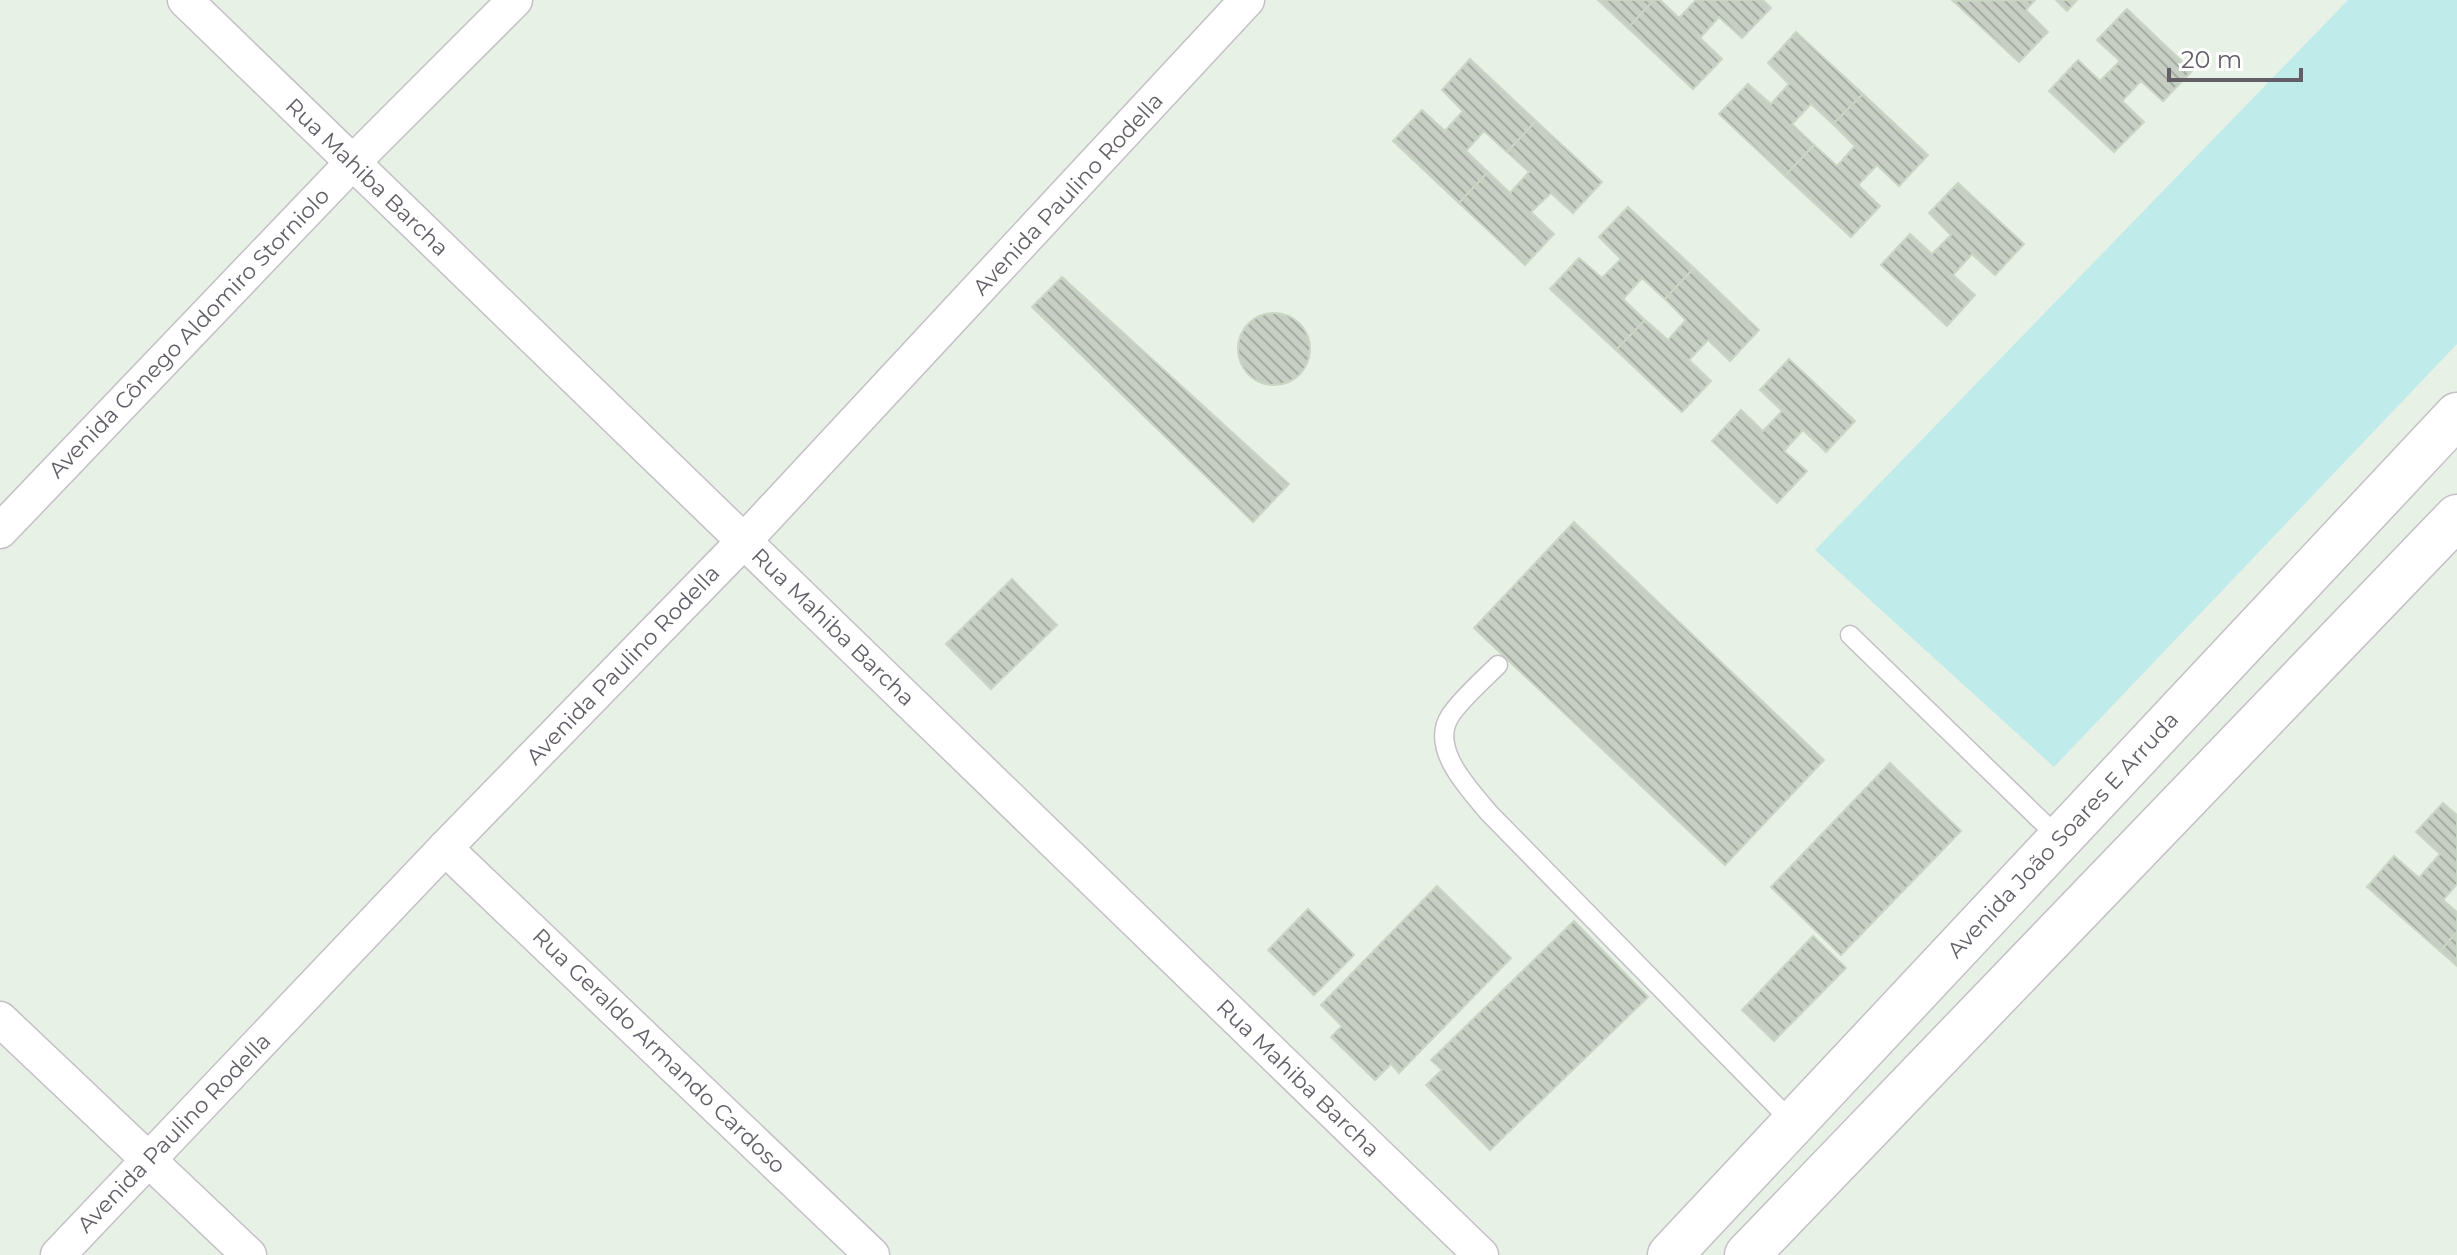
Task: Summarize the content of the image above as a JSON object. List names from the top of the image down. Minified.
{"streets":{"street":["Rua Mahiba Barcha","Avenida Paulino Rodella","Avenida Cônego Aldomiro Storniolo","Avenida João Soares E Arruda","Rua Geraldo Armando Cardoso"]},"crossings":[["Rua Mahiba Barcha","Avenida Paulino Rodella"],["Rua Mahiba Barcha","Avenida Cônego Aldomiro Storniolo"],["Avenida Paulino Rodella","Rua Geraldo Armando Cardoso"]],"scale_bar":"20 m"}
